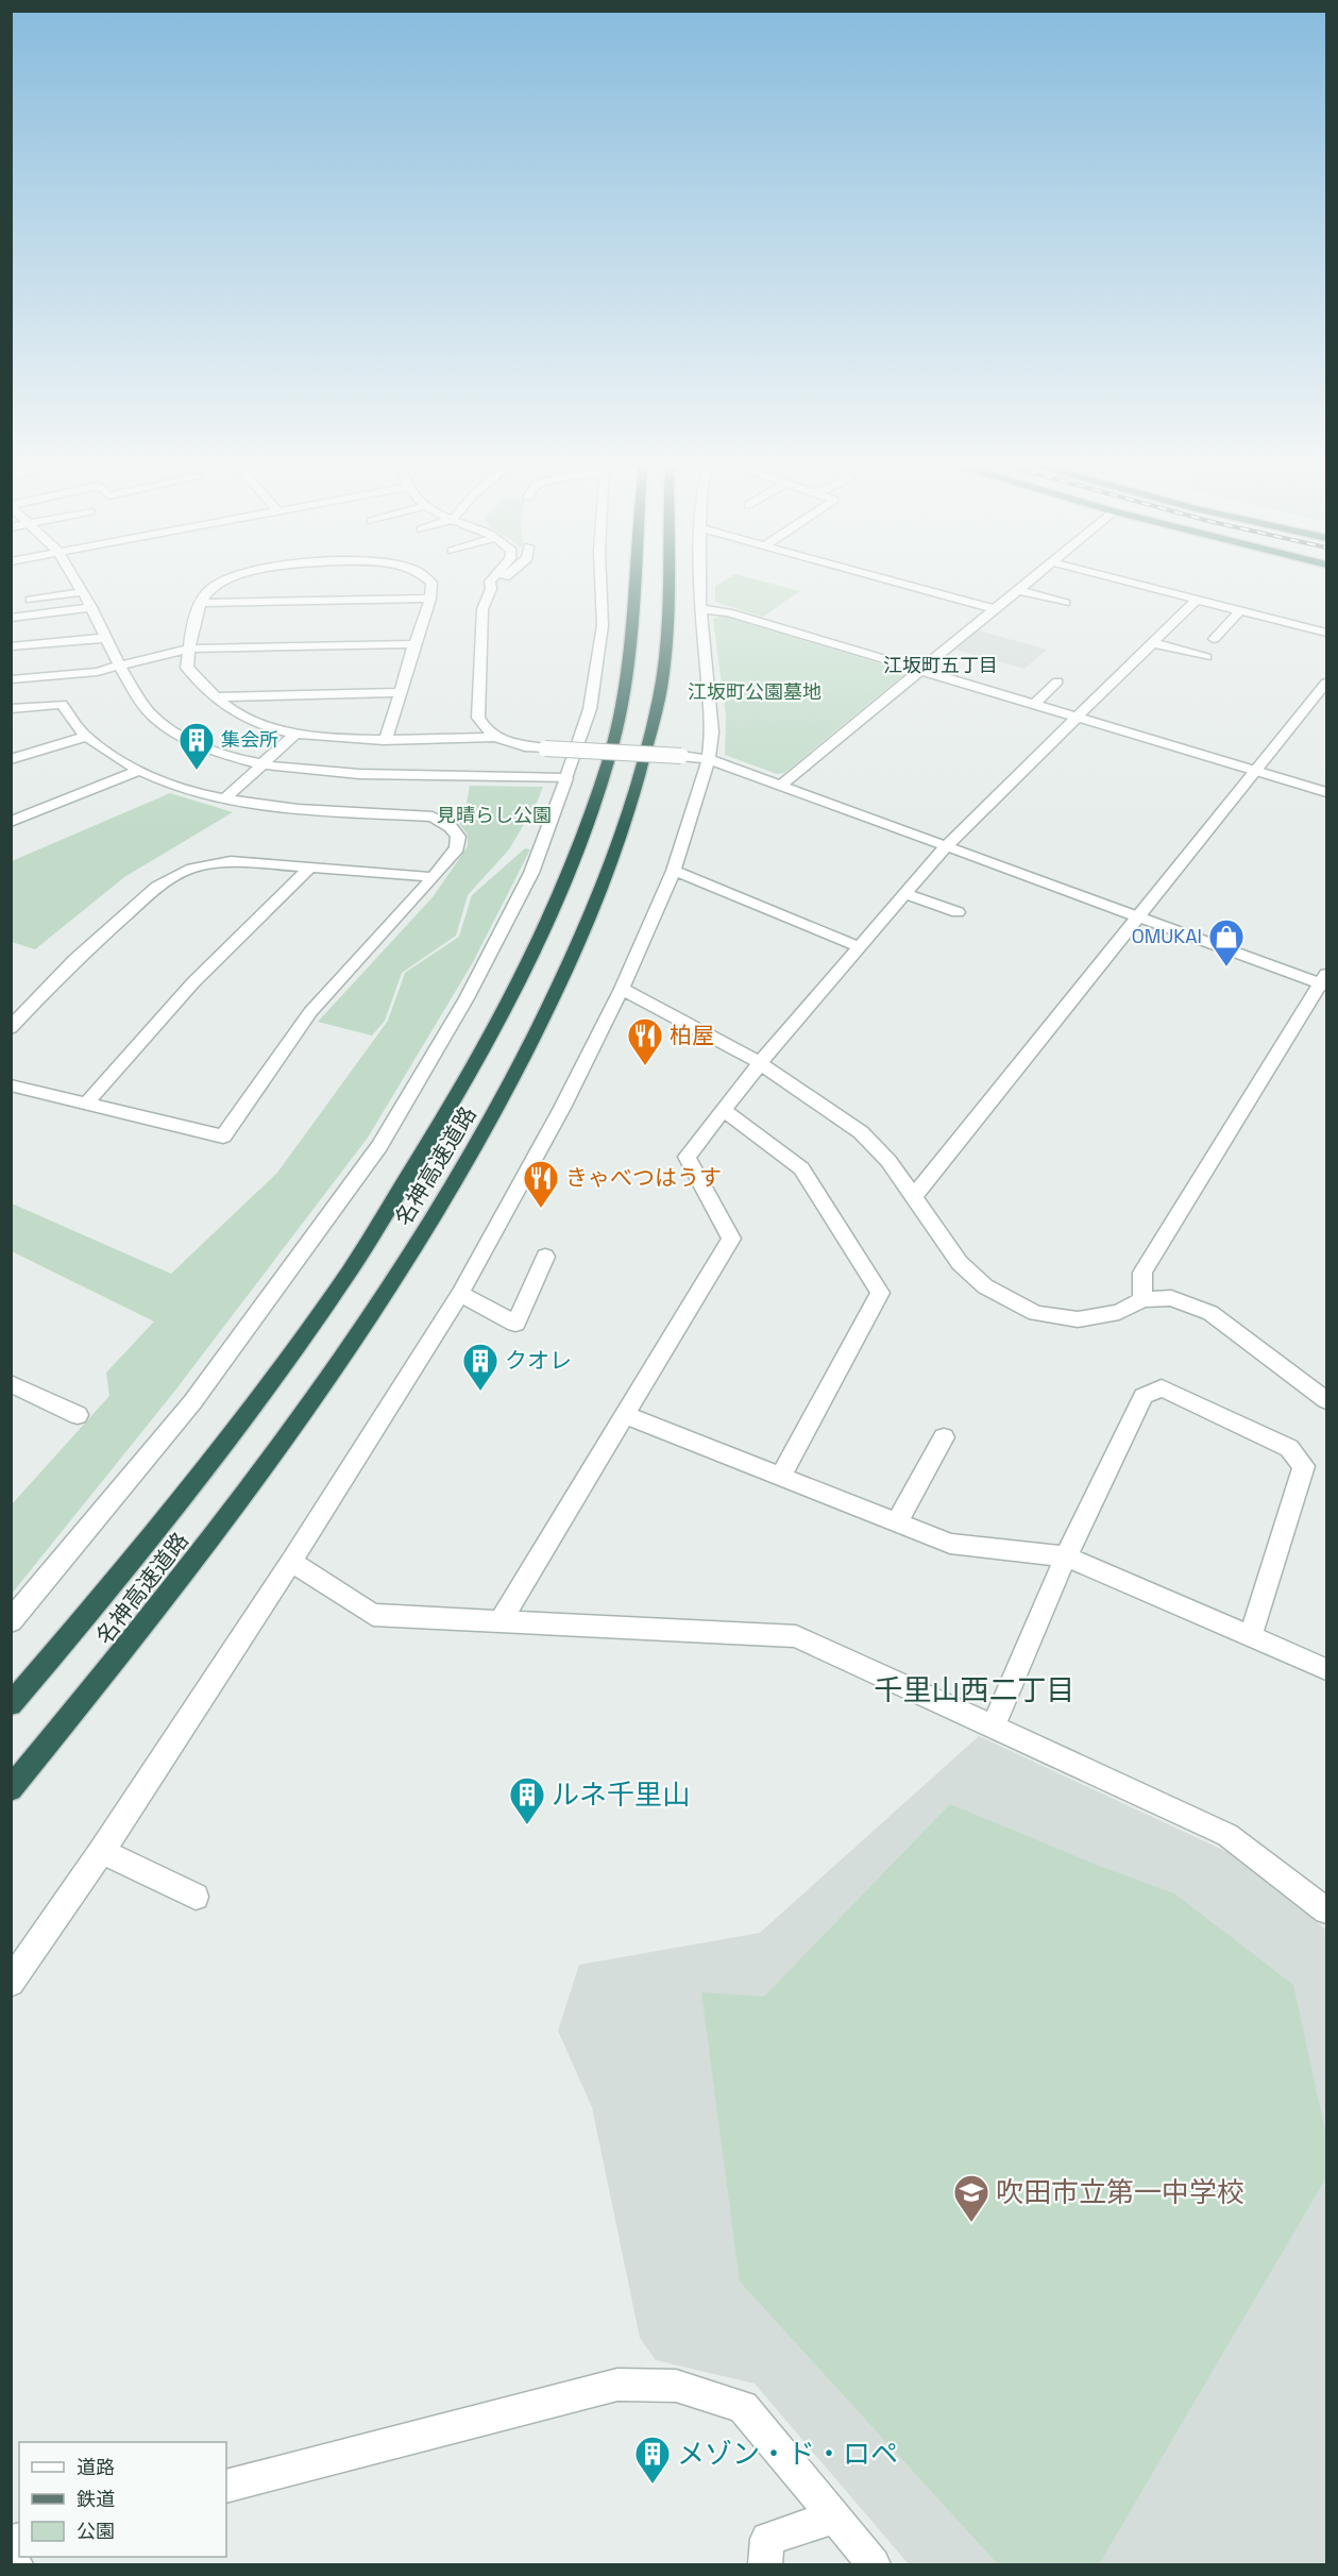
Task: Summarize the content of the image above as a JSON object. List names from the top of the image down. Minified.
{"streets":{"highway":["名神高速道路"]},"districts":["江坂町五丁目","千里山西二丁目"],"parks":["江坂町公園墓地","見晴らし公園"],"places":{"building":["集会所","クオレ","ルネ千里山","メゾン・ド・ロペ"],"shop":["OMUKAI"],"restaurant":["柏屋","きゃべつはうす"],"school or university":["吹田市立第一中学校"]},"legend":["道路","鉄道","公園"]}
